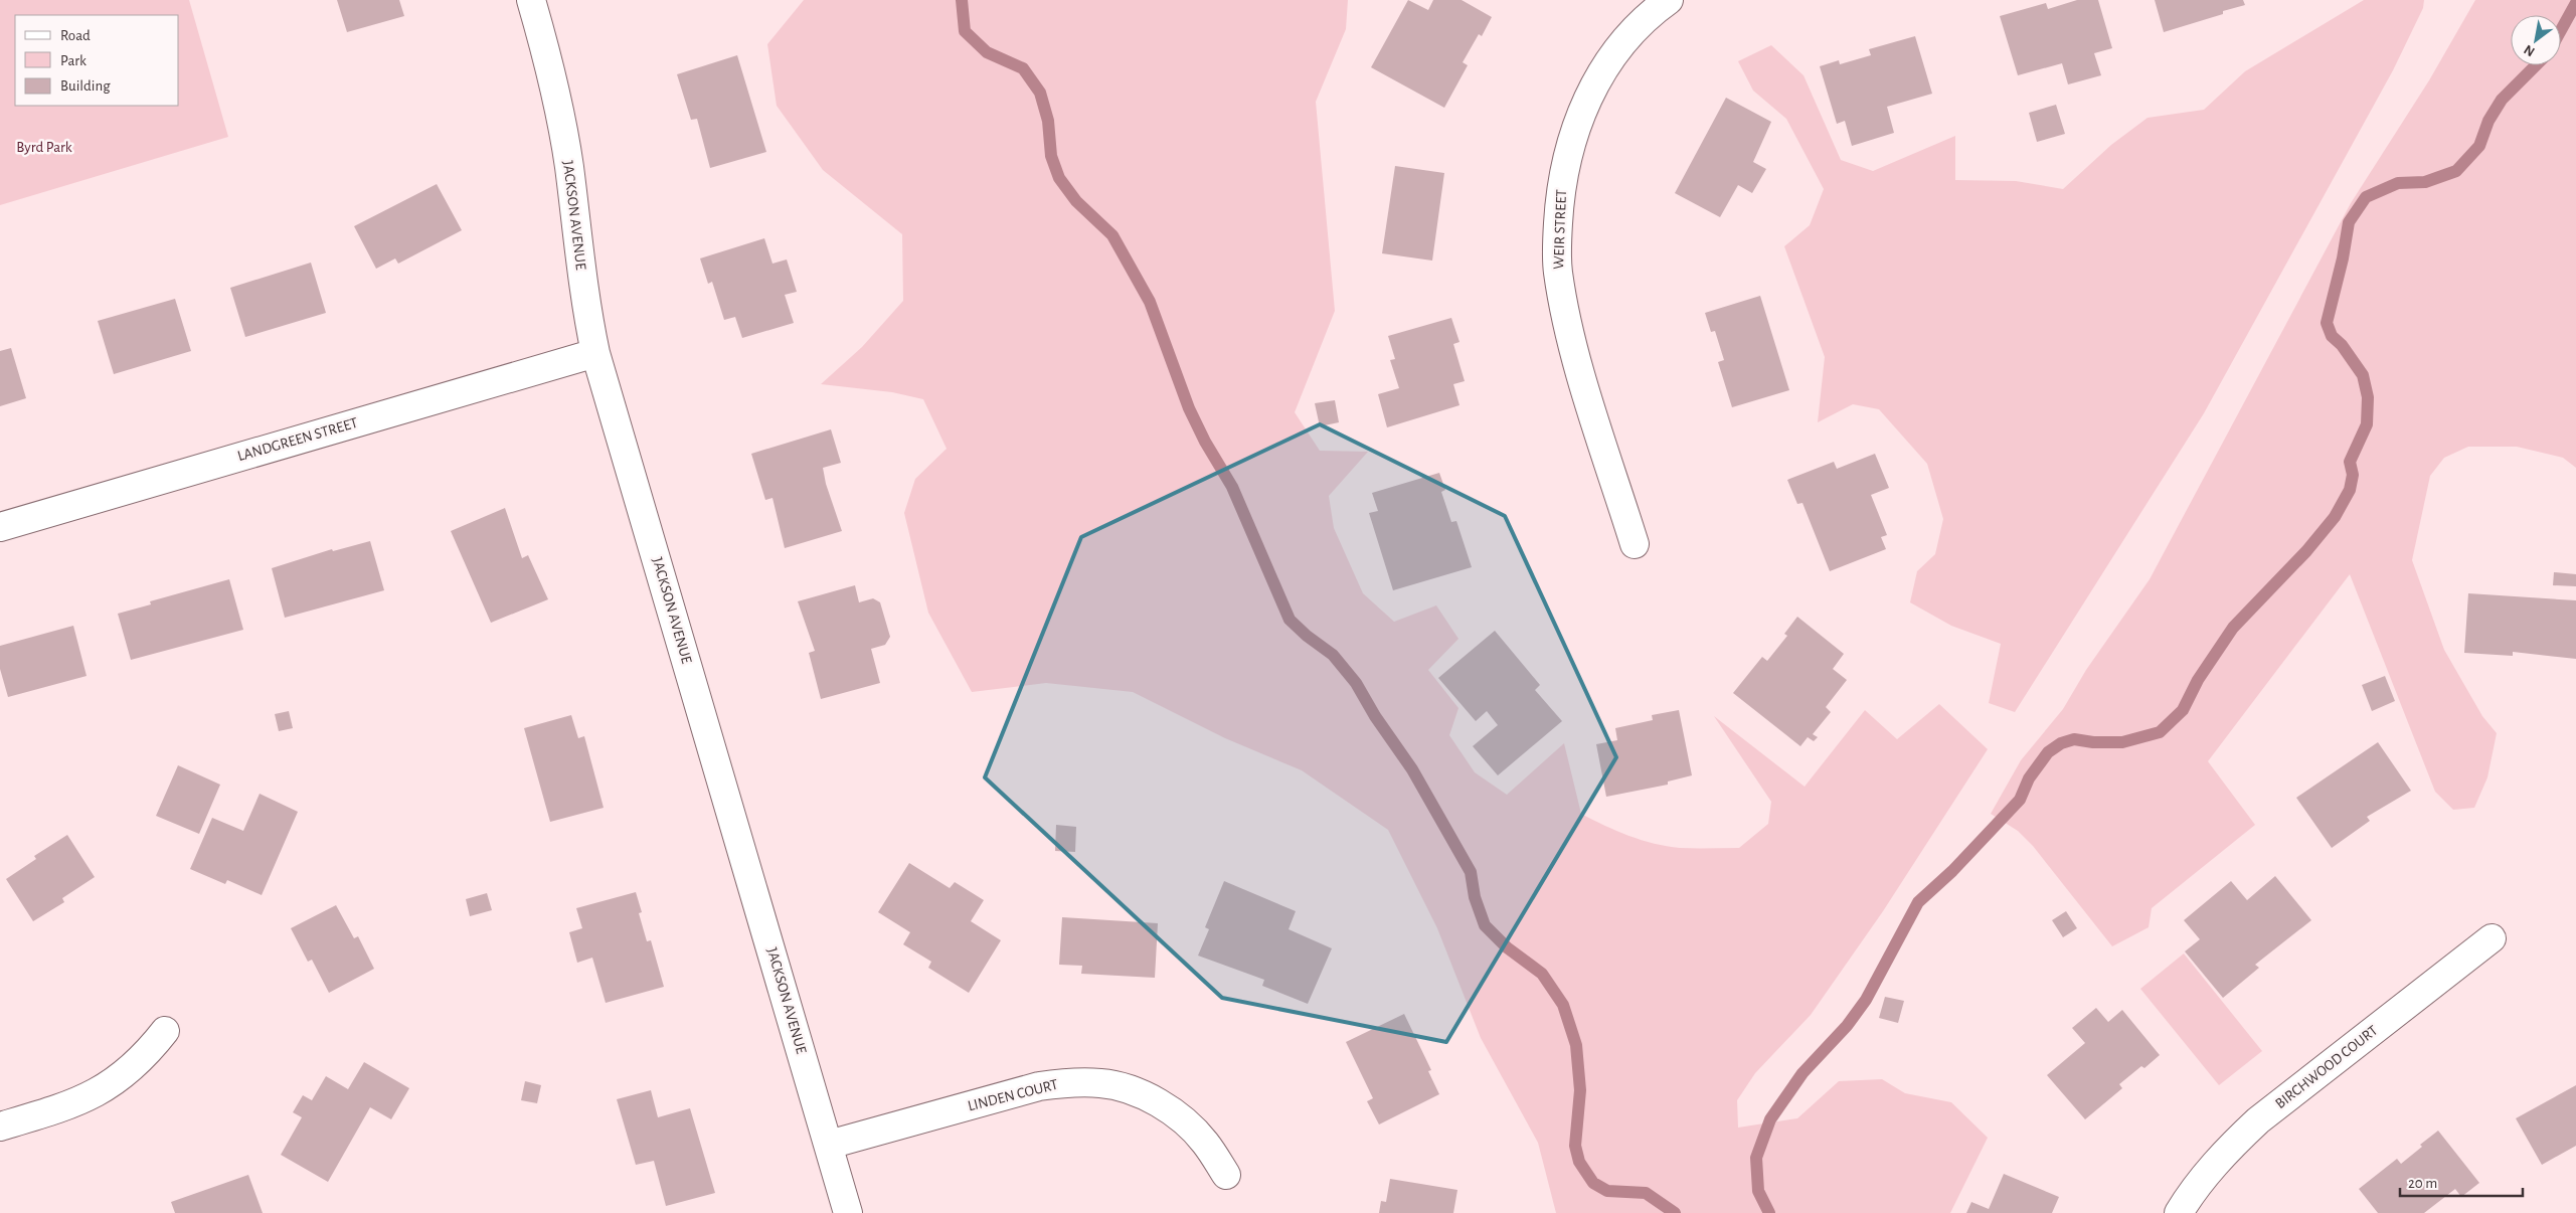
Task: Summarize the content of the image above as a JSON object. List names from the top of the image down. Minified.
{"streets":{"street":["JACKSON AVENUE","WEIR STREET","LANDGREEN STREET","BIRCHWOOD COURT","LINDEN COURT"]},"crossings":[["JACKSON AVENUE","LANDGREEN STREET"],["JACKSON AVENUE","LINDEN COURT"]],"parks":["Byrd Park"],"legend":["Road","Park","Building"],"scale_bar":"20 m","north":"bottom left"}
